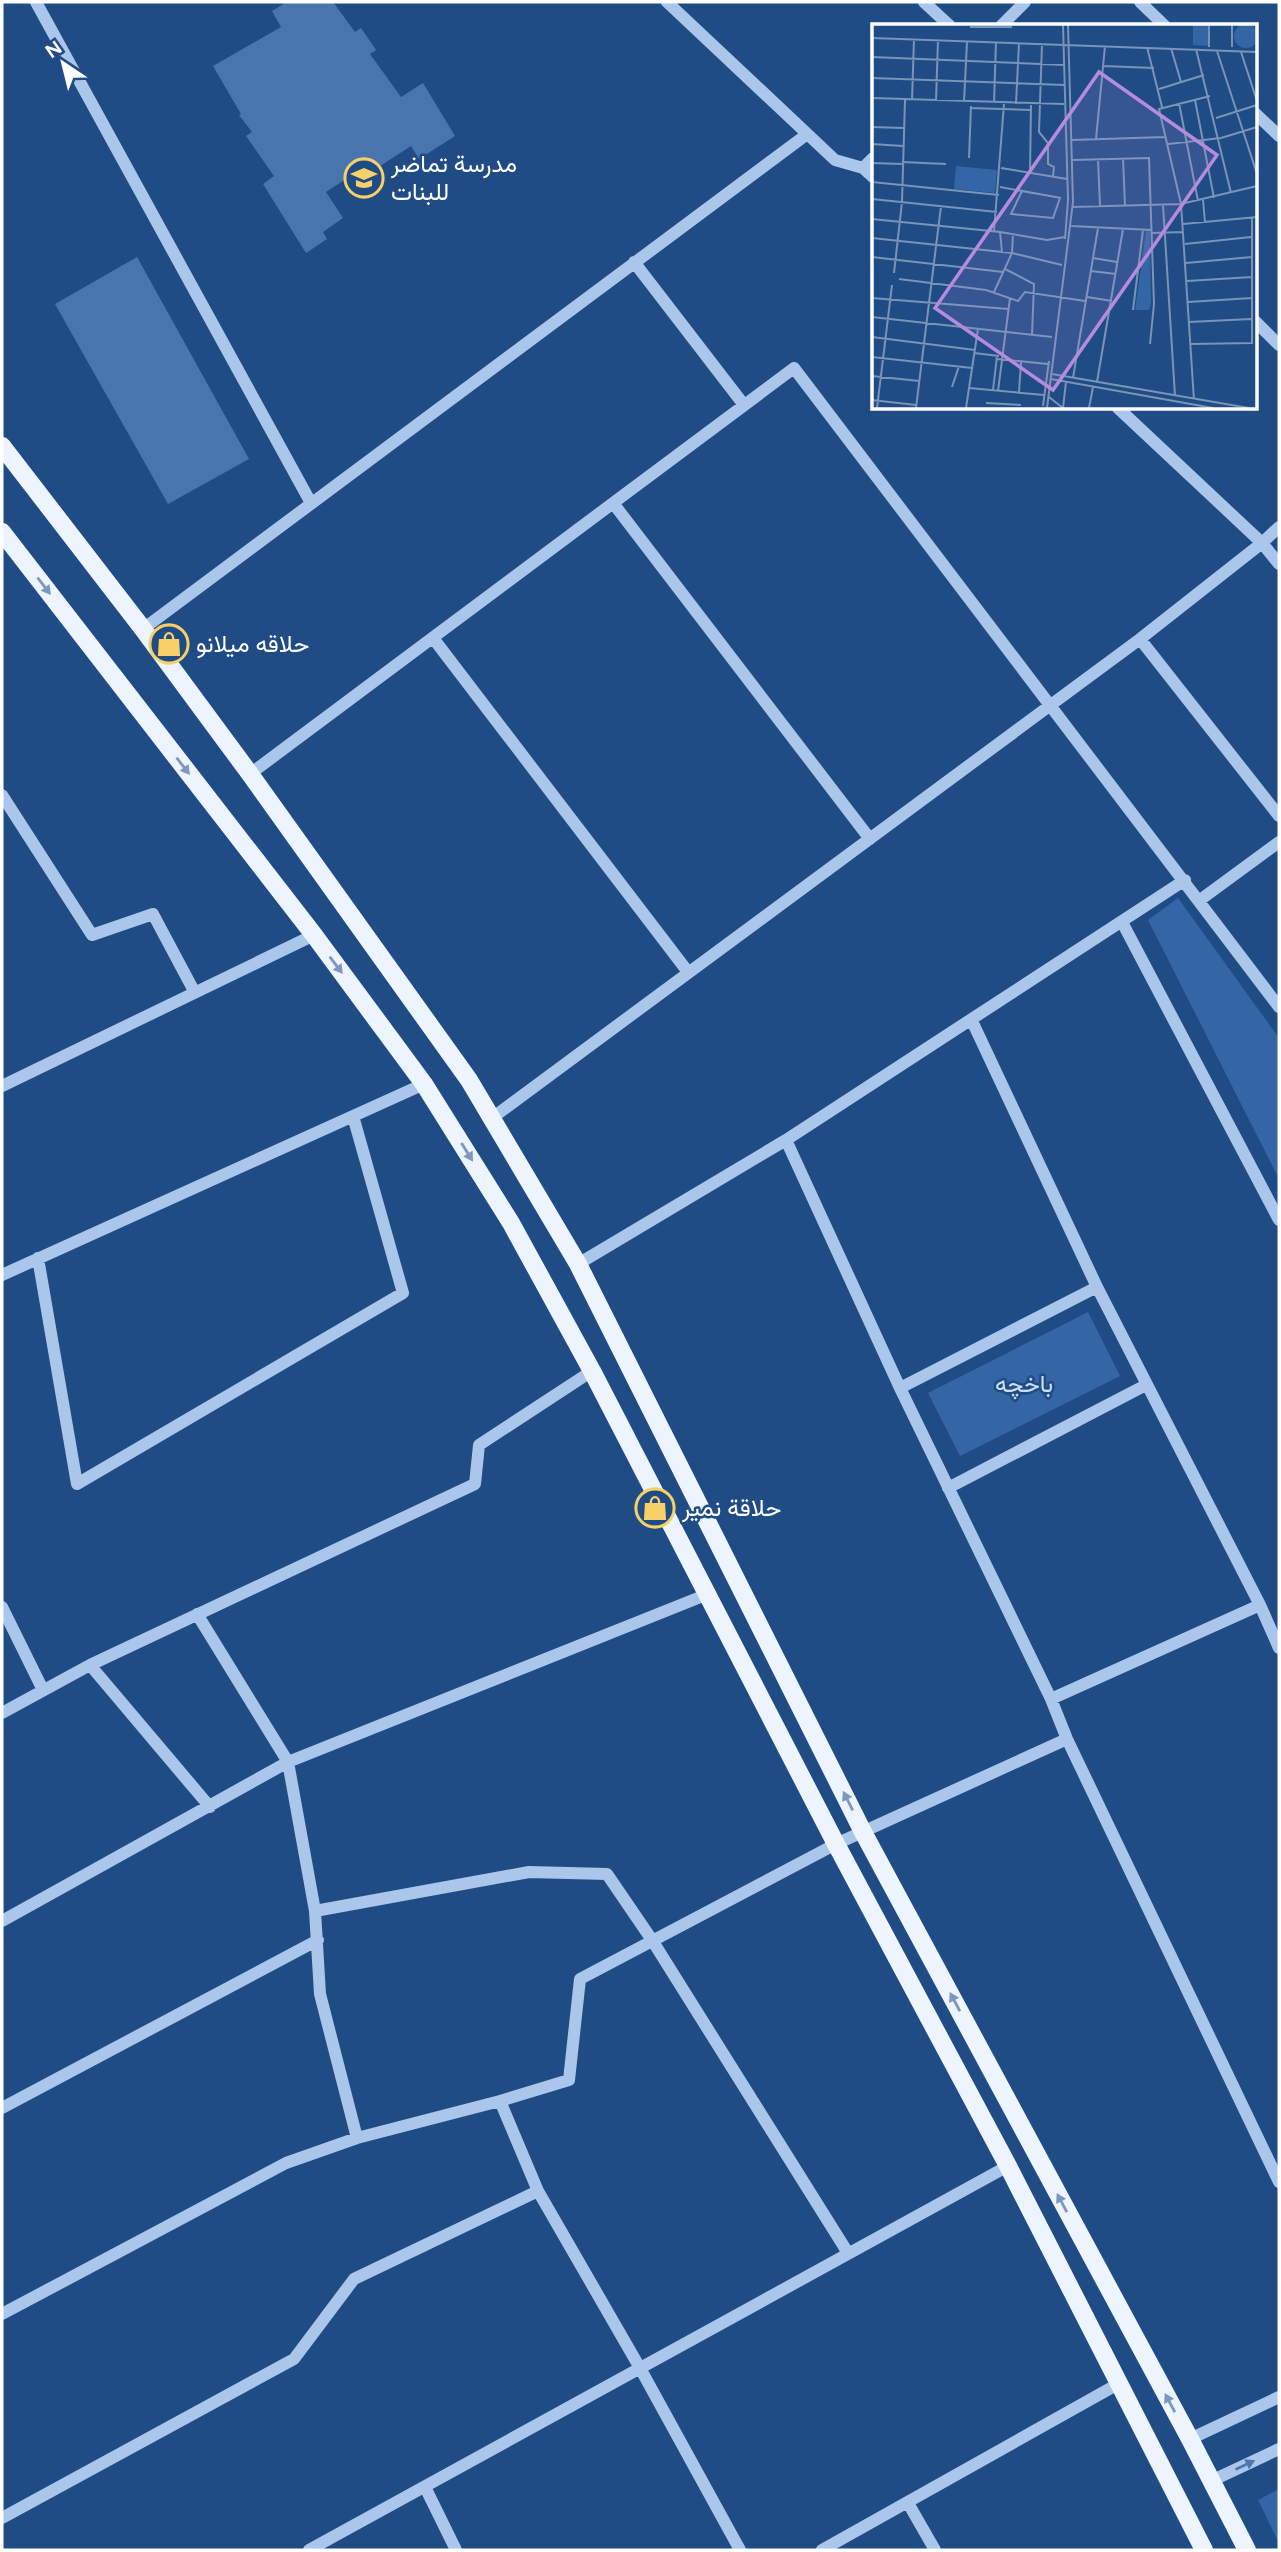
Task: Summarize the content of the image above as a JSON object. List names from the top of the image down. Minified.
{"parks":["باخچە"],"places":{"school or university":["مدرسة تماضر للبنات"],"shop":["حلاقه ميلانو","حلاقة نمير"]},"north":"top left"}
